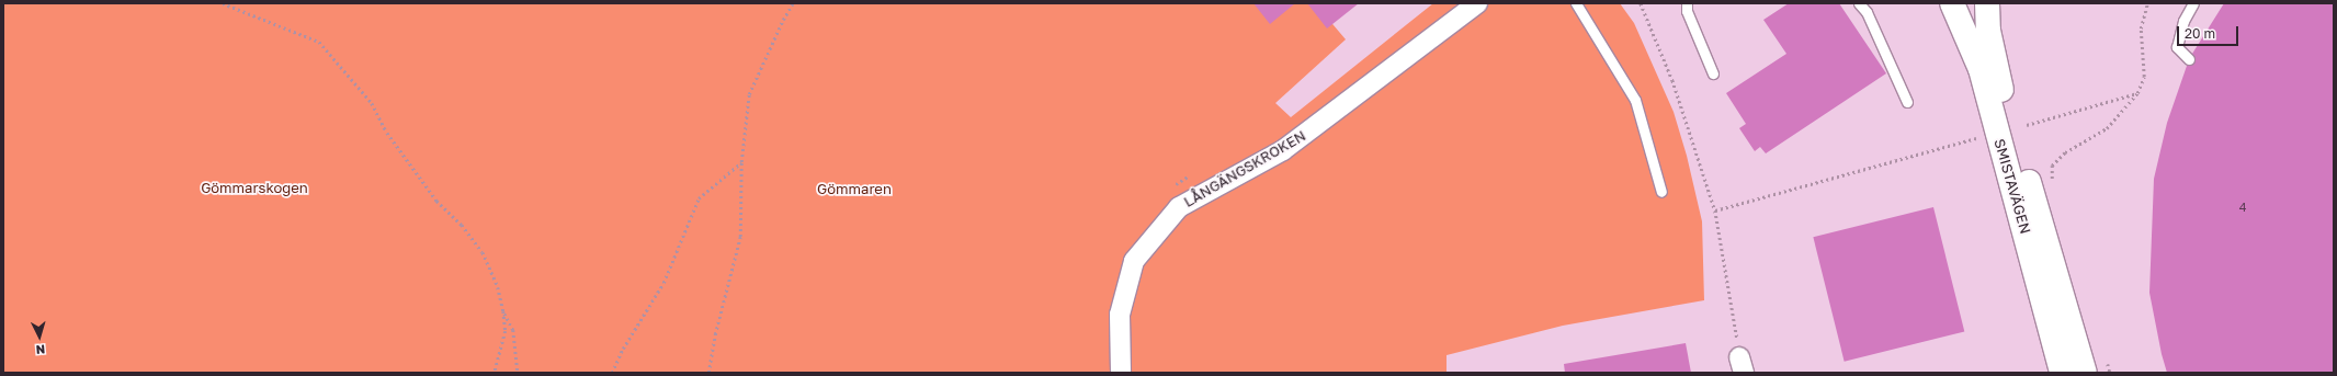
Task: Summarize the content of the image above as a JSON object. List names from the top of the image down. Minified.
{"streets":{"street":["LÅNGÄNGSKROKEN","SMISTAVÄGEN"]},"parks":["Gömmarskogen","Gömmaren"],"house_numbers":["4"],"scale_bar":"20 m","north":"bottom"}
